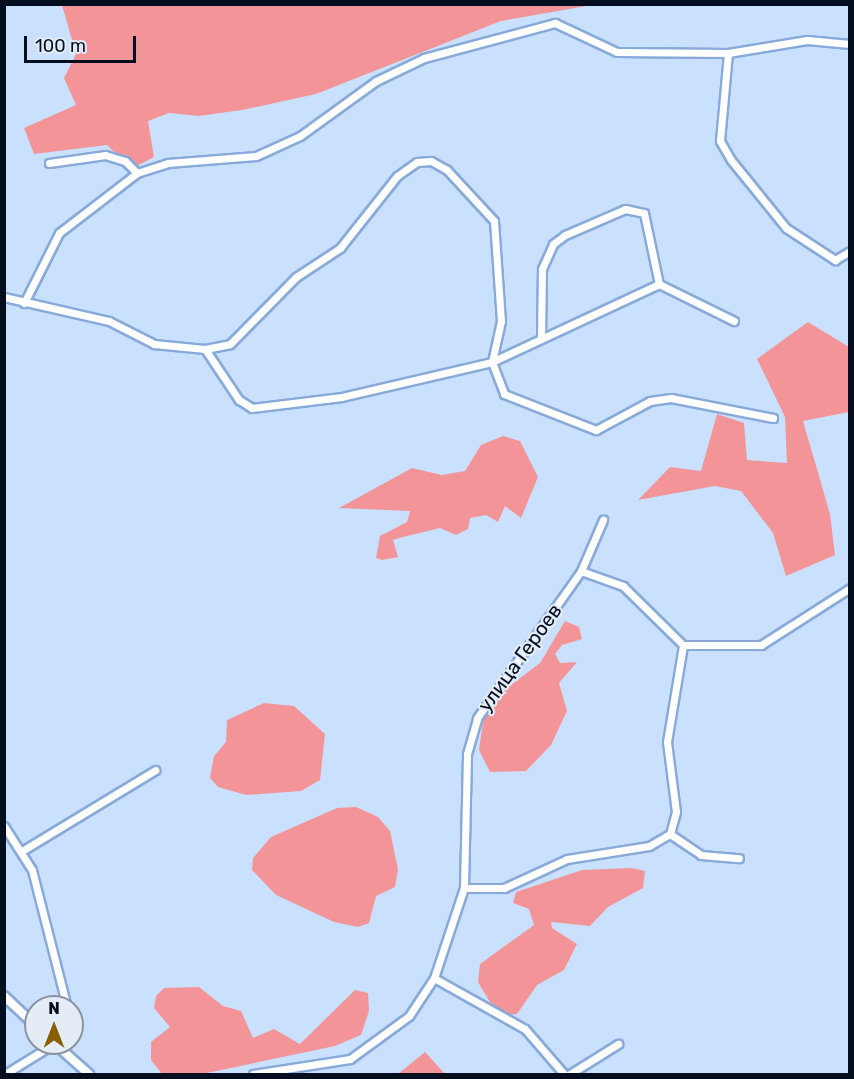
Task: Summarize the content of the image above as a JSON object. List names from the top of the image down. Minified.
{"streets":{"street":["улица Героев"]},"scale_bar":"100 m","north":"top"}
